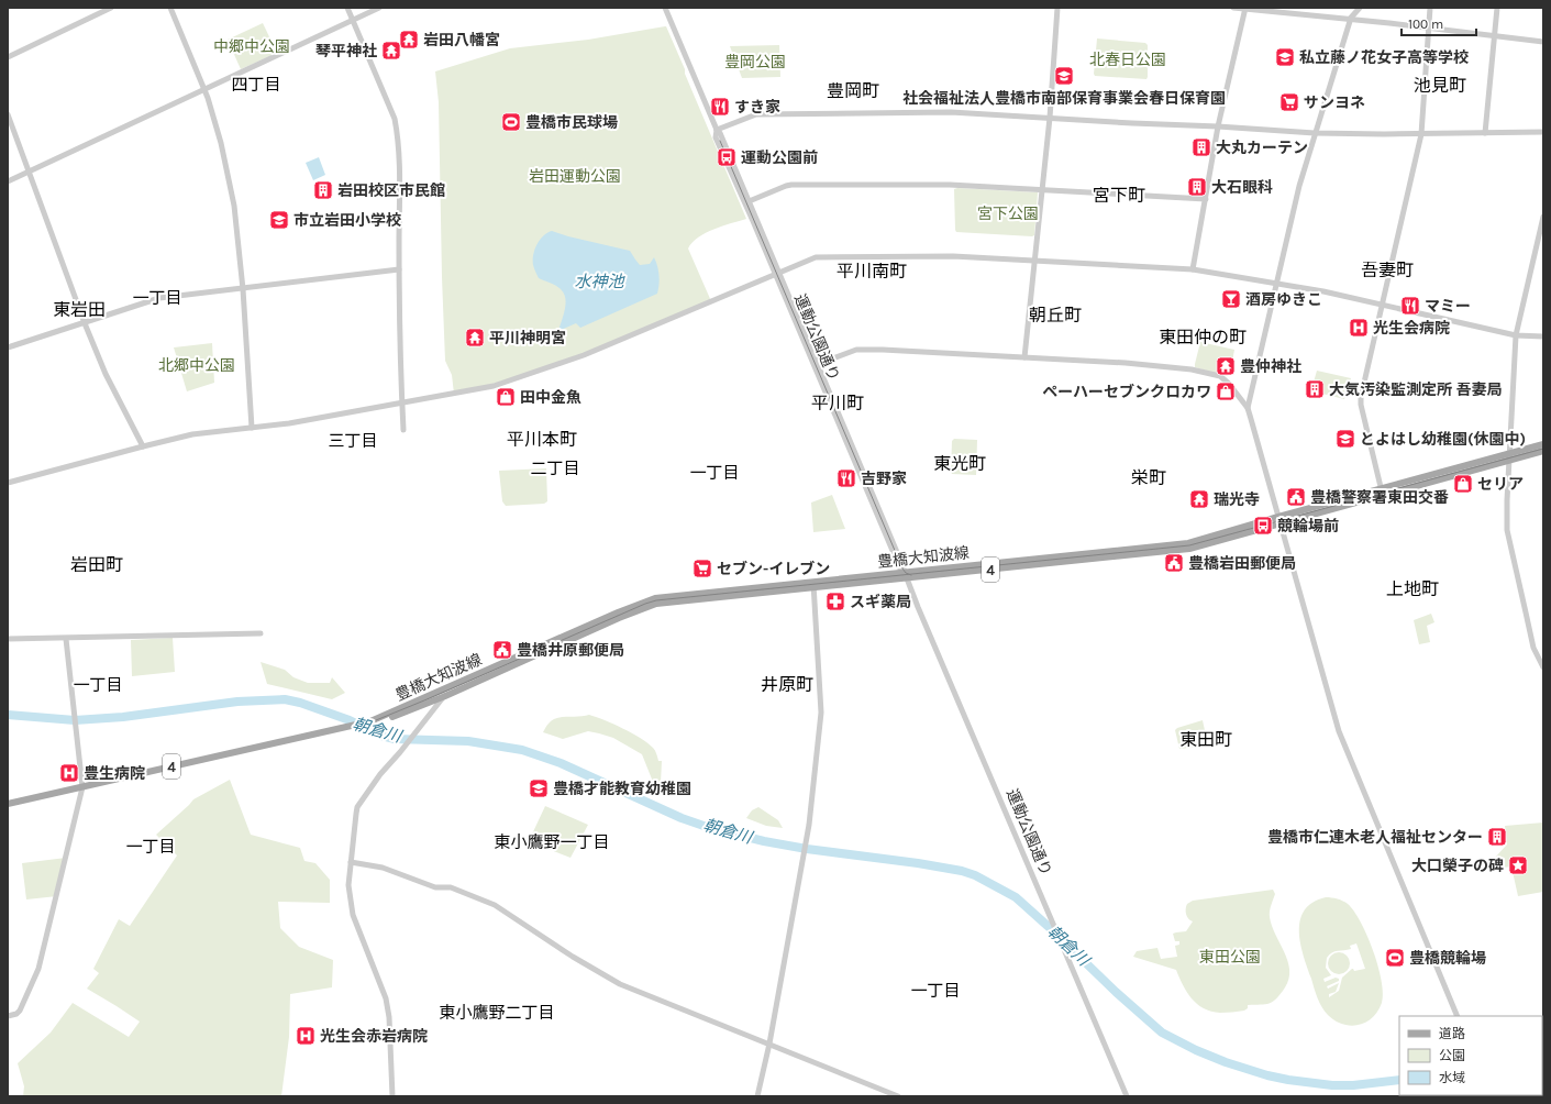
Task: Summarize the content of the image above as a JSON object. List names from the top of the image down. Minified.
{"streets":{"main road":["豊橋大知波線","4"],"street":["運動公園通り"]},"crossings":[["運動公園通り","豊橋大知波線"]],"districts":["四丁目","池見町","豊岡町","宮下町","吾妻町","平川南町","一丁目","東岩田","朝丘町","東田仲の町","平川町","平川本町","三丁目","東光町","二丁目","一丁目","栄町","岩田町","上地町","井原町","一丁目","東田町","東小鷹野一丁目","一丁目","一丁目","東小鷹野二丁目"],"water":["水神池","朝倉川"],"parks":["中郷中公園","北春日公園","豊岡公園","岩田運動公園","宮下公園","北郷中公園","東田公園"],"places":{"temple":["岩田八幡宮","琴平神社","平川神明宮","豊仲神社","瑞光寺"],"school or university":["私立藤ノ花女子高等学校","社会福祉法人豊橋市南部保育事業会春日保育園","市立岩田小学校","とよはし幼稚園(休園中)","豊橋才能教育幼稚園"],"supermarket":["サンヨネ","セブン-イレブン"],"restaurant":["すき家","マミー","吉野家"],"sports":["豊橋市民球場","豊橋競輪場"],"building":["大丸カーテン","大石眼科","岩田校区市民館","大気汚染監測定所 吾妻局","豊橋市仁連木老人福祉センター"],"bus stop":["運動公園前","競輪場前"],"bar":["酒房ゆきこ"],"hospital":["光生会病院","豊生病院","光生会赤岩病院"],"shop":["ペーハーセブンクロカワ","田中金魚","セリア"],"public building":["豊橋警察署東田交番","豊橋岩田郵便局","豊橋井原郵便局"],"pharmacy":["スギ薬局"],"place":["大口榮子の碑"]},"legend":["道路","公園","水域"],"scale_bar":"100 m"}
